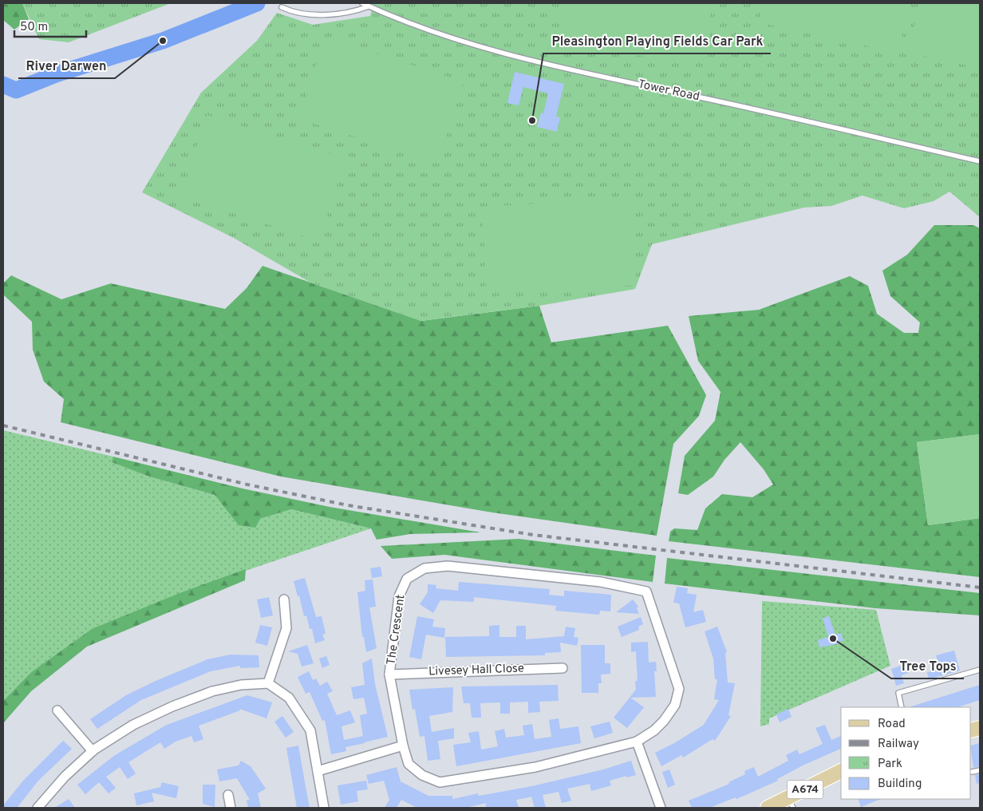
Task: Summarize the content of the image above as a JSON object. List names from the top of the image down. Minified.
{"streets":{"main road":["A674"],"street":["The Crescent","Livesey Hall Close"],"lane":["Tower Road"]},"crossings":[["The Crescent","Livesey Hall Close"]],"places":["River Darwen","Pleasington Playing Fields Car Park","Tree Tops"],"legend":["Road","Railway","Park","Building"],"scale_bar":"50 m"}
